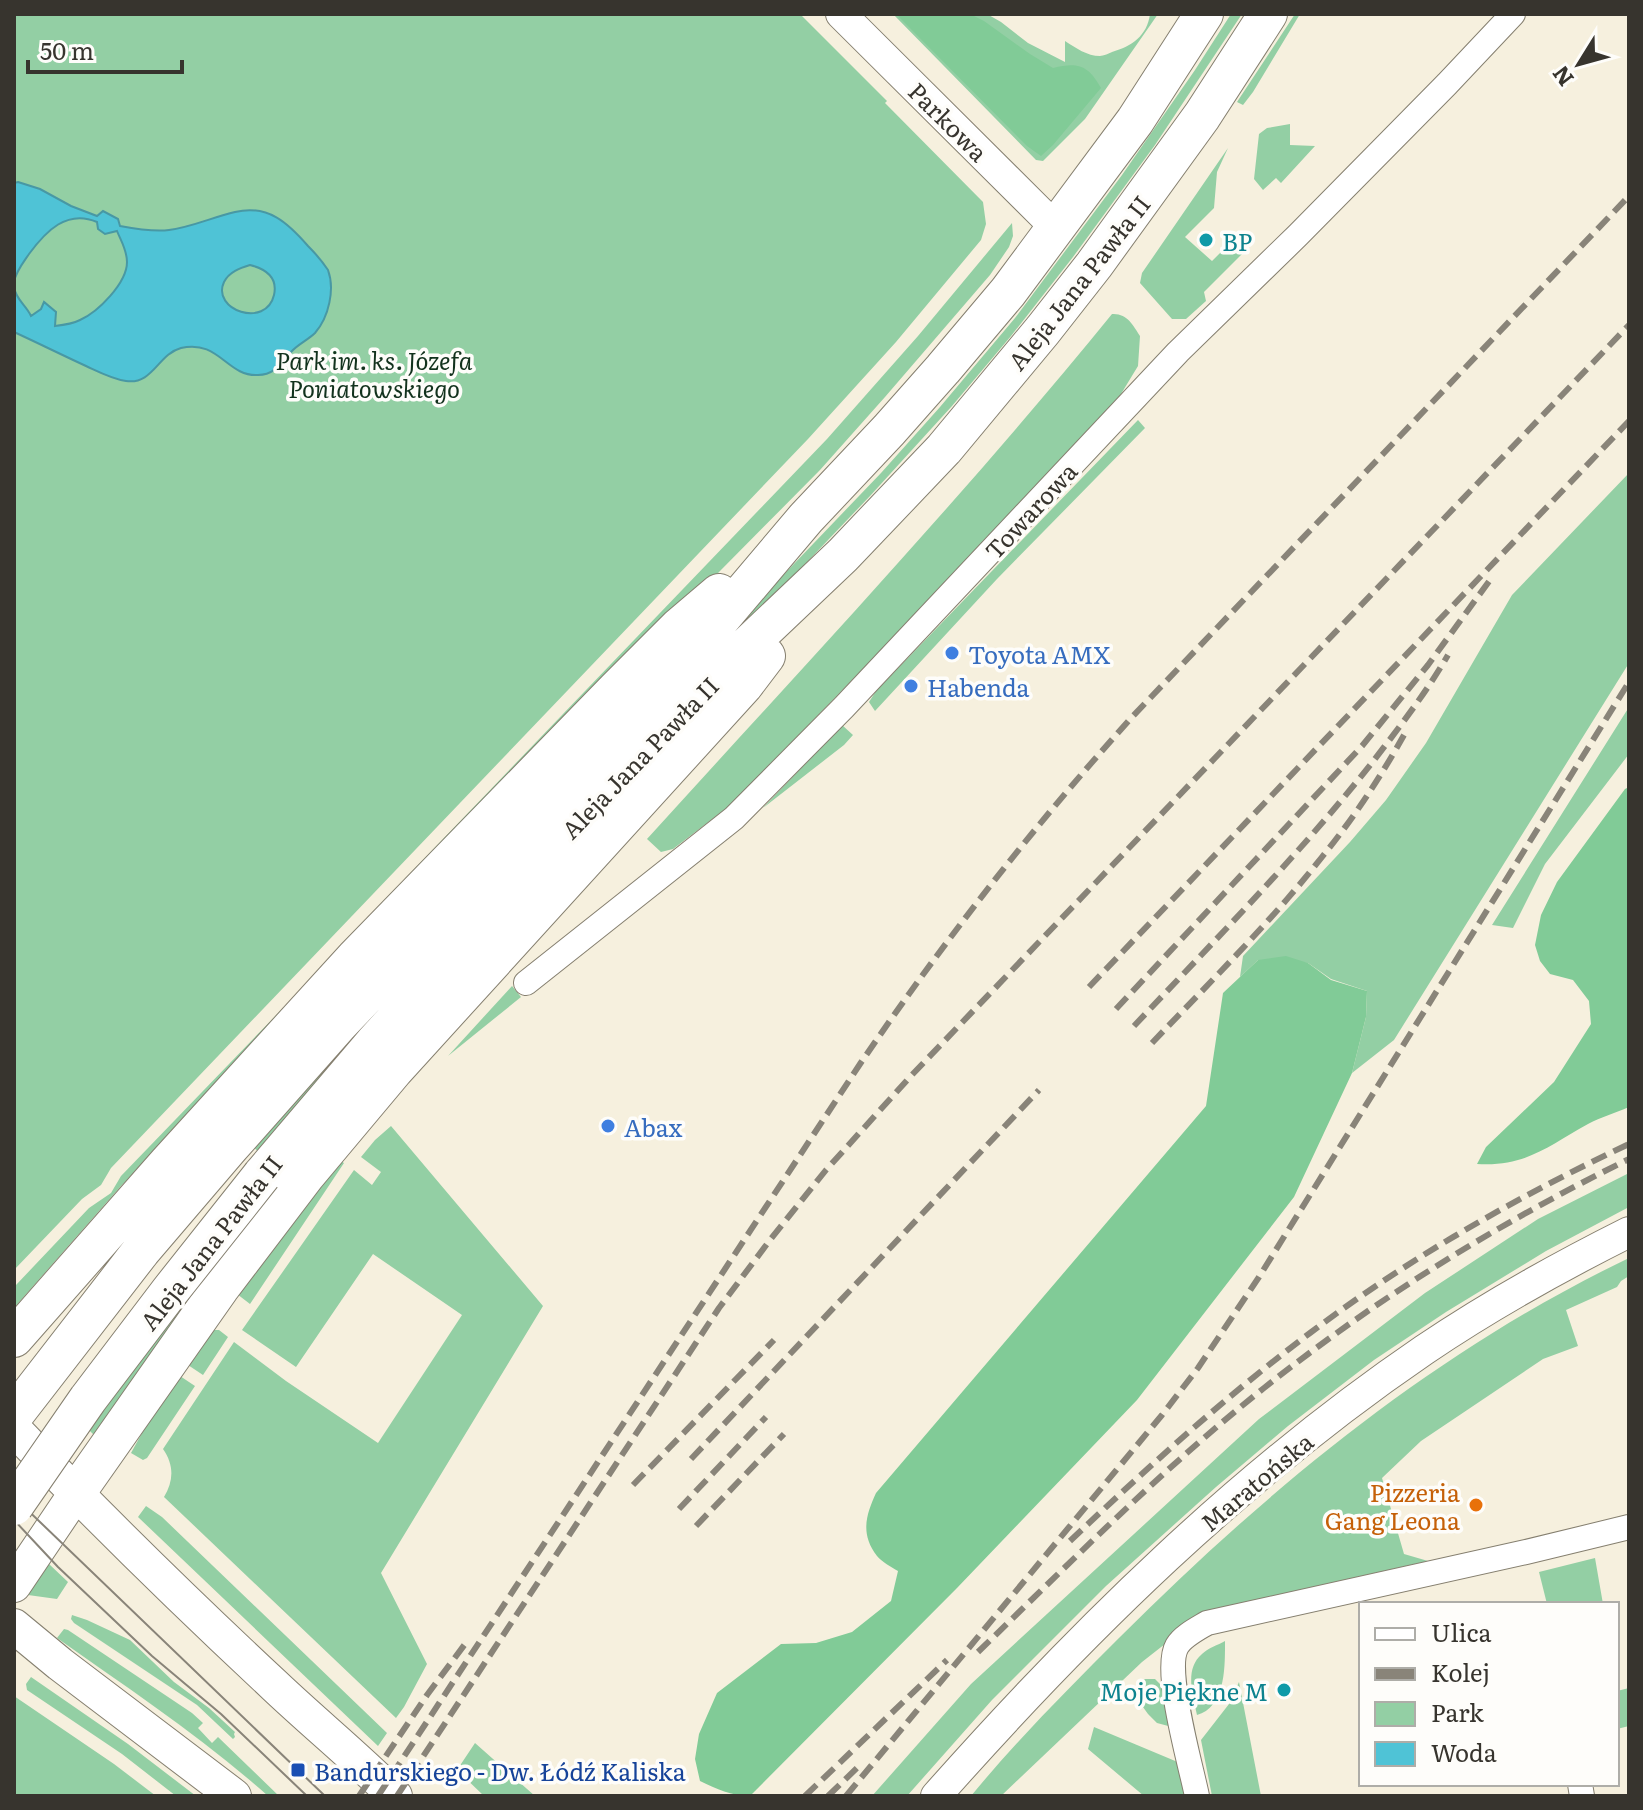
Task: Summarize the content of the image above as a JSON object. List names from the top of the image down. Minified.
{"streets":{"main road":["Aleja Jana Pawła II"],"street":["Parkowa","Towarowa","Maratońska"]},"crossings":[["Parkowa","Aleja Jana Pawła II"]],"parks":["Park im. ks. Józefa Poniatowskiego"],"places":{"other":["BP","Toyota AMX","Habenda","Abax","Pizzeria Gang Leona","Moje Piękne M"],"transit":["Bandurskiego - Dw. Łódź Kaliska"]},"legend":["Ulica","Kolej","Park","Woda"],"scale_bar":"50 m","north":"bottom left"}
